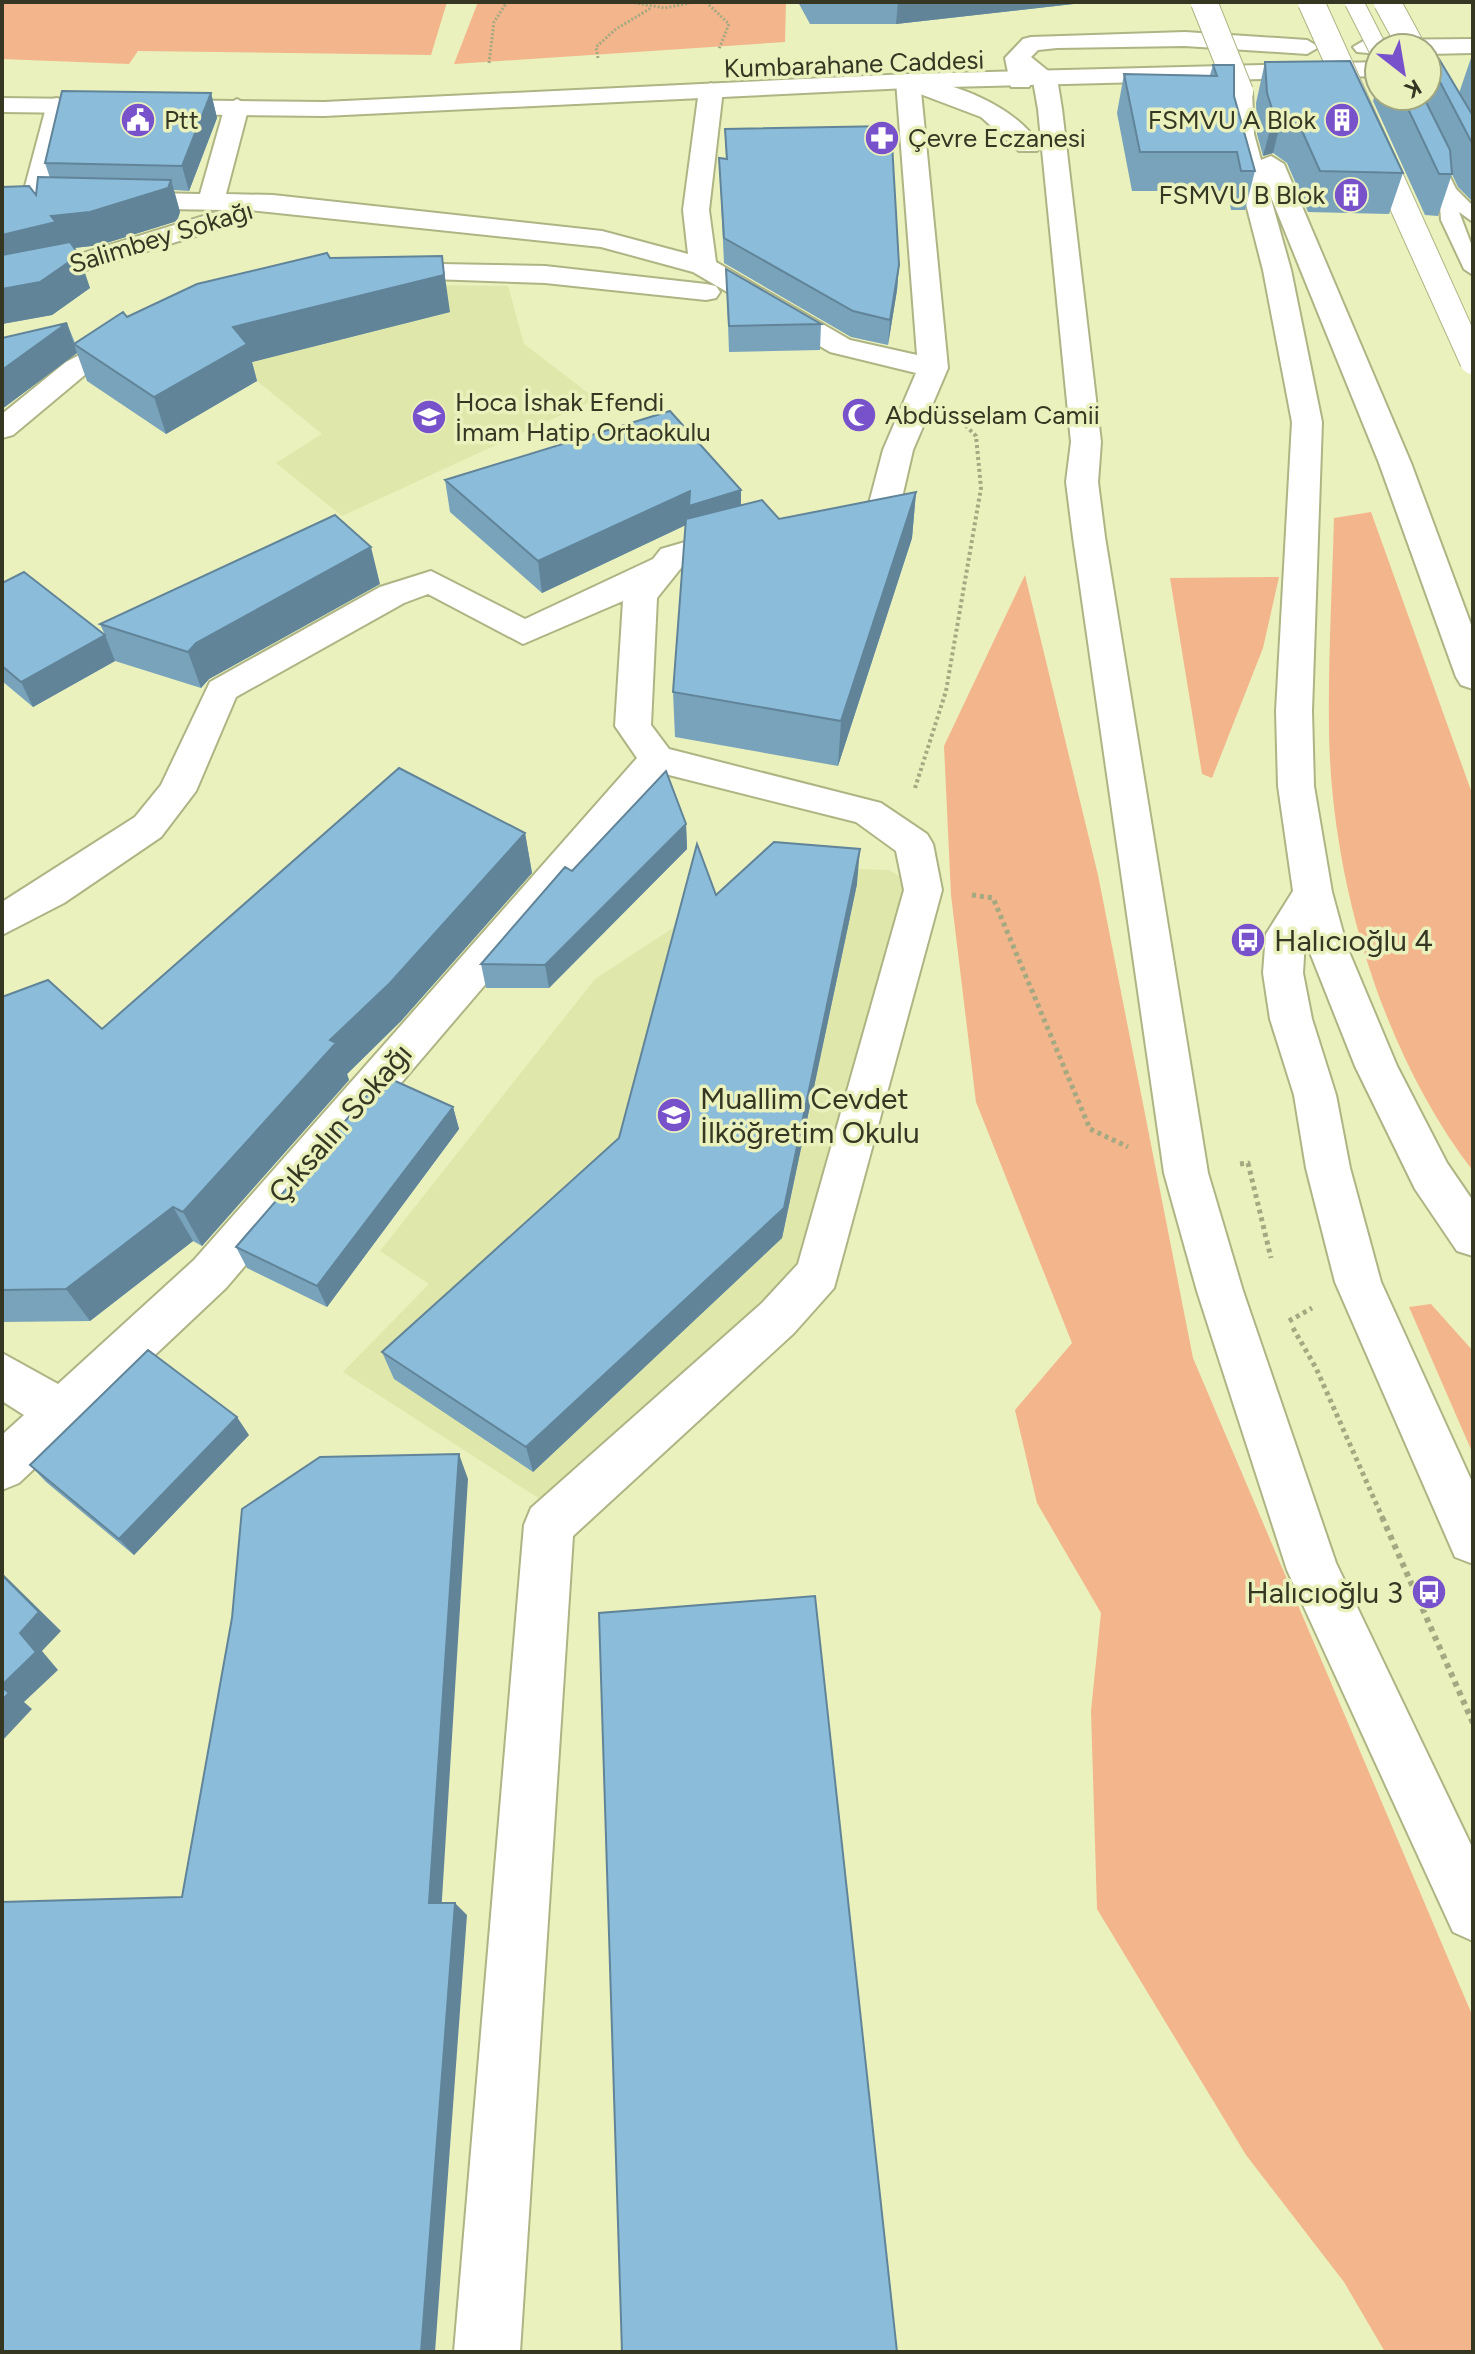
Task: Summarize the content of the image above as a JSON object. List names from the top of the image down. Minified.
{"streets":{"main road":["Kumbarahane Caddesi","Salimbey Sokağı","Çıksalın Sokağı"]},"places":{"public building":["Ptt"],"building":["FSMVU A Blok","FSMVU B Blok"],"pharmacy":["Çevre Eczanesi"],"mosque":["Abdüsselam Camii"],"school or university":["Hoca İshak Efendi İmam Hatip Ortaokulu","Muallim Cevdet İlköğretim Okulu"],"bus stop":["Halıcıoğlu 4","Halıcıoğlu 3"]},"north":"bottom right"}
